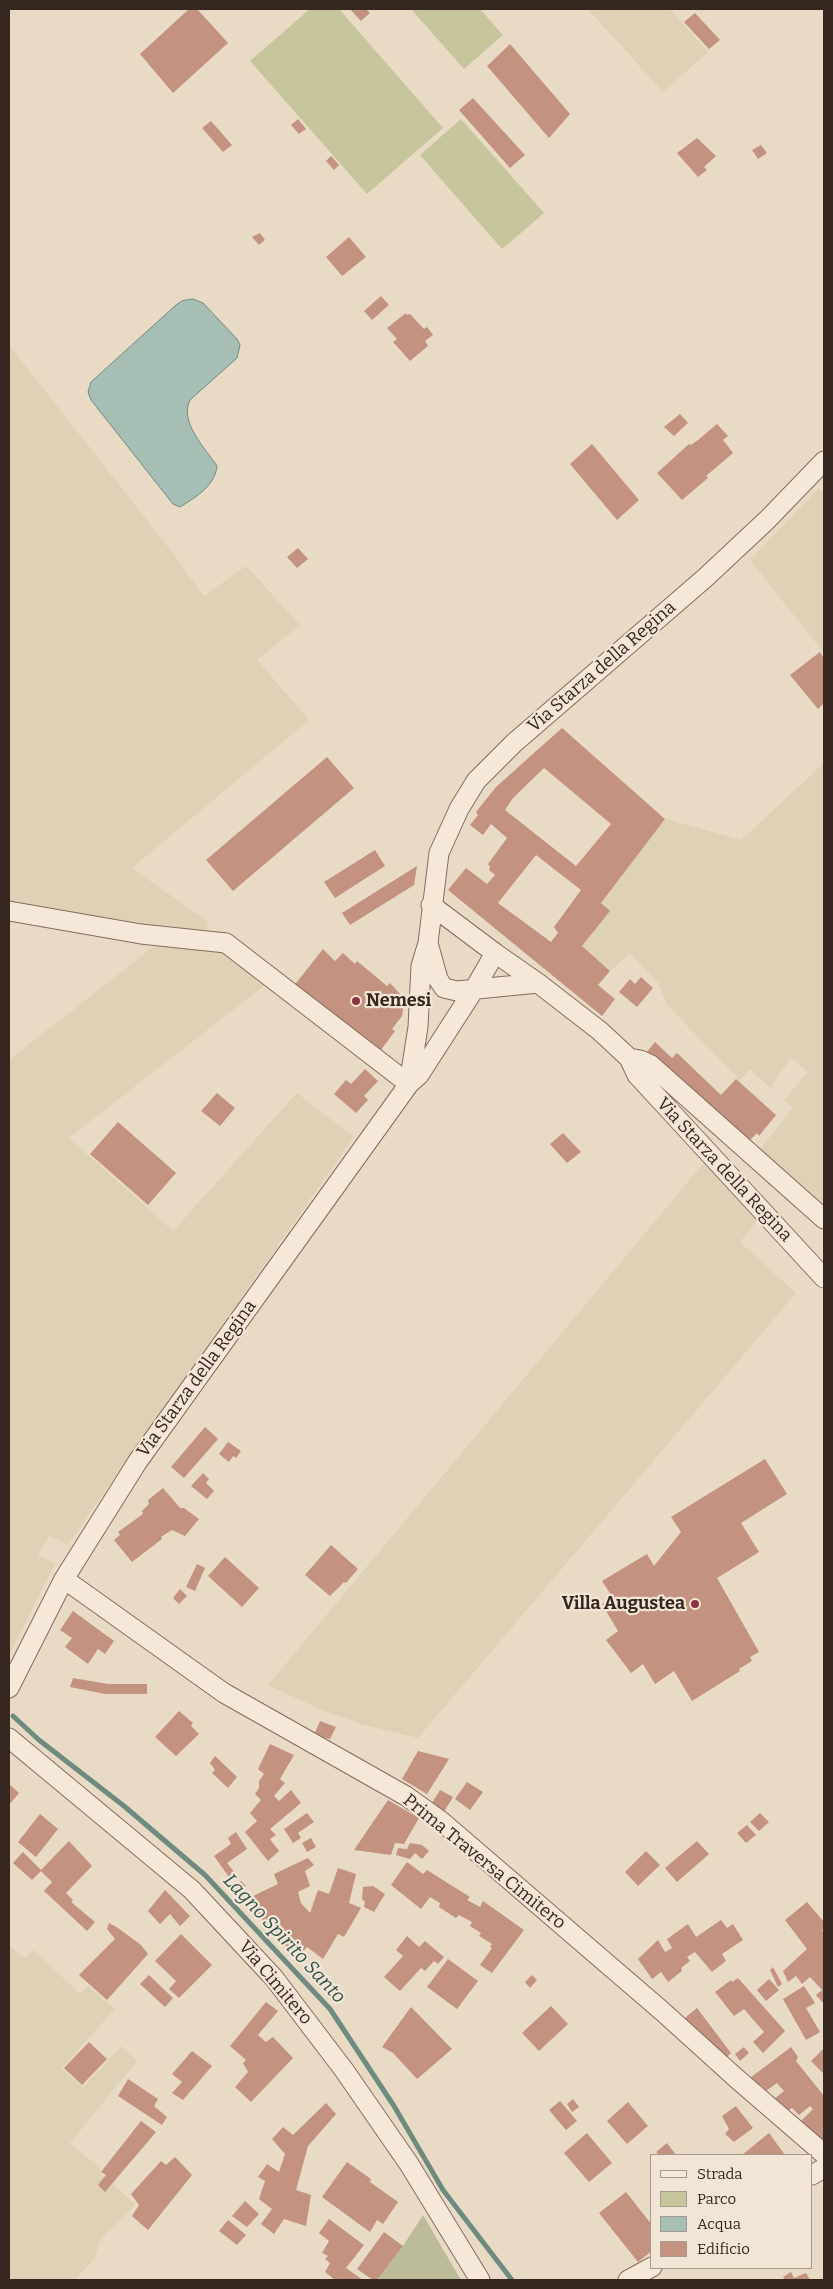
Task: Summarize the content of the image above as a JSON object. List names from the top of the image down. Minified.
{"streets":{"street":["Via Starza della Regina","Prima Traversa Cimitero","Via Cimitero"]},"crossings":[["Via Starza della Regina","Prima Traversa Cimitero"]],"water":["Lagno Spirito Santo"],"places":["Nemesi","Villa Augustea"],"legend":["Strada","Parco","Acqua","Edificio"]}
